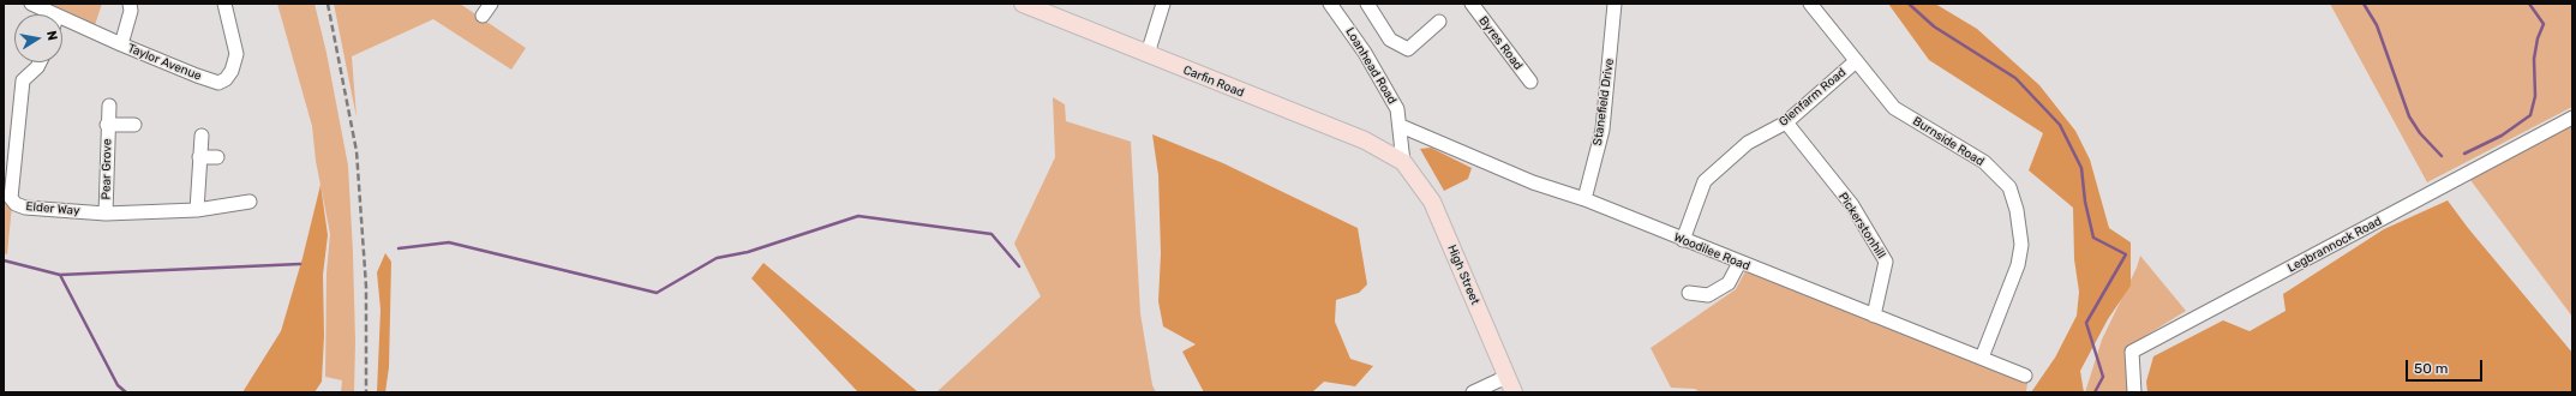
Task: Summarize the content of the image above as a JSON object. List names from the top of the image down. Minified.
{"streets":{"main road":["Carfin Road","High Street"],"street":["Byres Road","Taylor Avenue","Loanhead Road","Glenfarm Road","Stanefield Drive","Burnside Road","Pear Grove","Elder Way","Pickerstonhill","Legbrannock Road","Woodilee Road"]},"crossings":[["Loanhead Road","Carfin Road"],["Loanhead Road","Woodilee Road"],["Loanhead Road","High Street"],["Carfin Road","High Street"],["Glenfarm Road","Burnside Road"],["Glenfarm Road","Pickerstonhill"],["Glenfarm Road","Woodilee Road"],["Stanefield Drive","Woodilee Road"],["Burnside Road","Woodilee Road"],["Pear Grove","Elder Way"],["Pickerstonhill","Woodilee Road"]],"scale_bar":"50 m","north":"right"}
